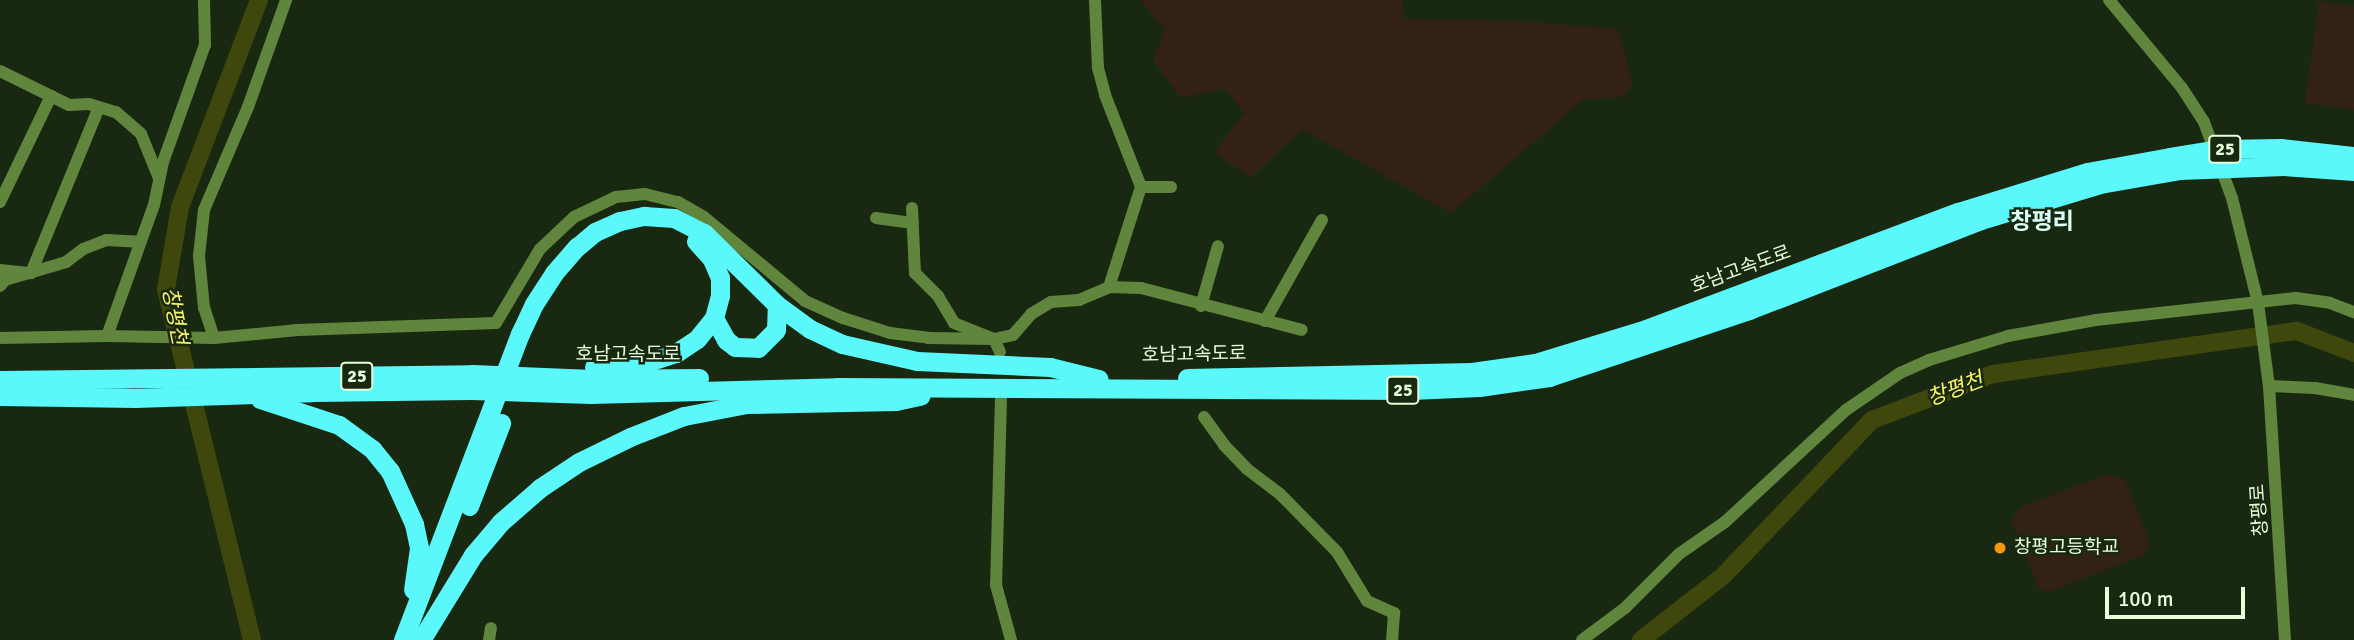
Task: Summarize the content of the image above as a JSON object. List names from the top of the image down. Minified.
{"streets":{"highway":["25","호남고속도로"],"street":["창평로"]},"crossings":[["25","호남고속도로"]],"districts":["창평리"],"water":["창평천"],"places":["창평고등학교"],"scale_bar":"100 m"}
